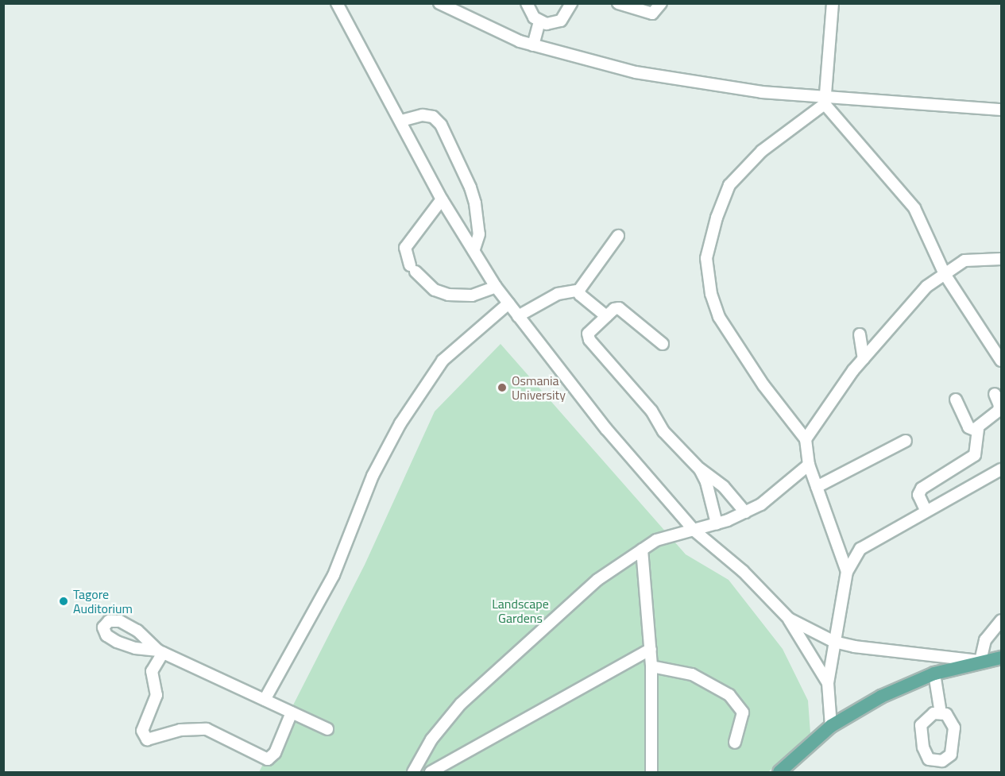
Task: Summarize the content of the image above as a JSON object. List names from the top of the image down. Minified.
{"parks":["Landscape Gardens"],"places":["Osmania University","Tagore Auditorium"]}
